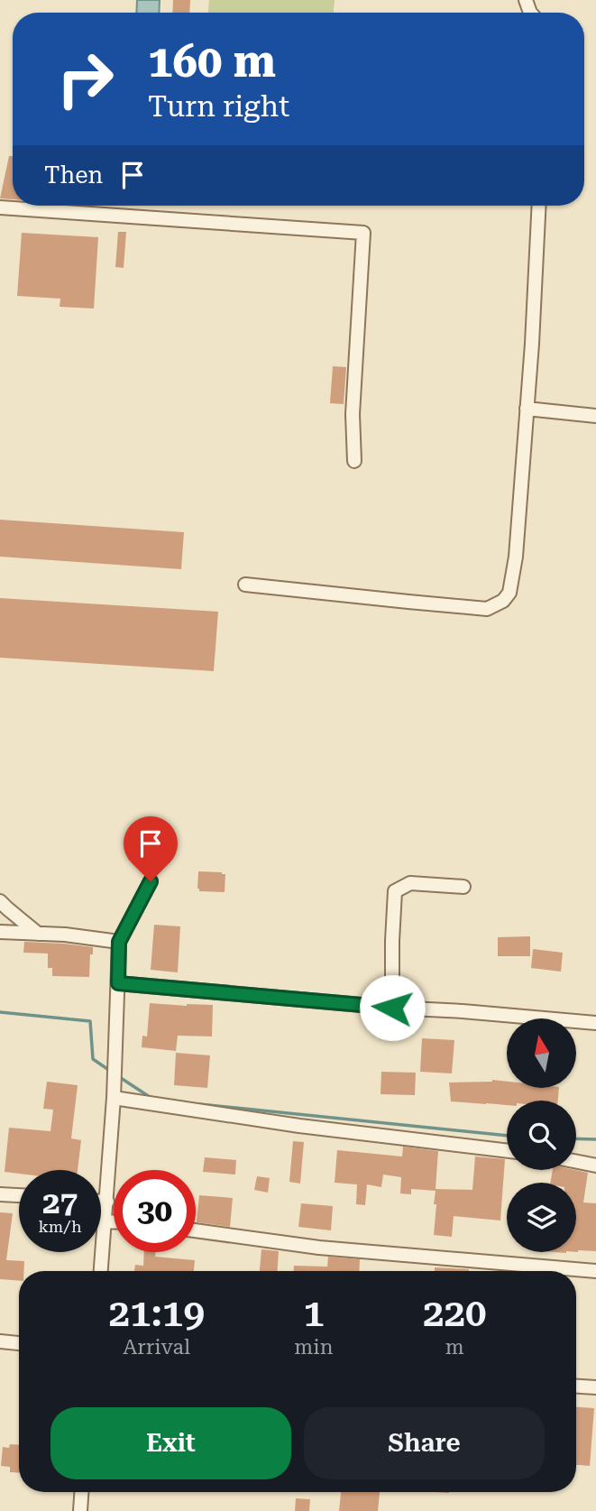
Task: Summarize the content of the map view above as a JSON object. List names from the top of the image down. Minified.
{"north":"top","page":{"turn":["160 m","Turn right"],"then":"Then","speed":"27 km/h","limit":"30","eta":["21:19","Arrival","1","min","220","m"],"buttons":["Exit","Share"]}}
